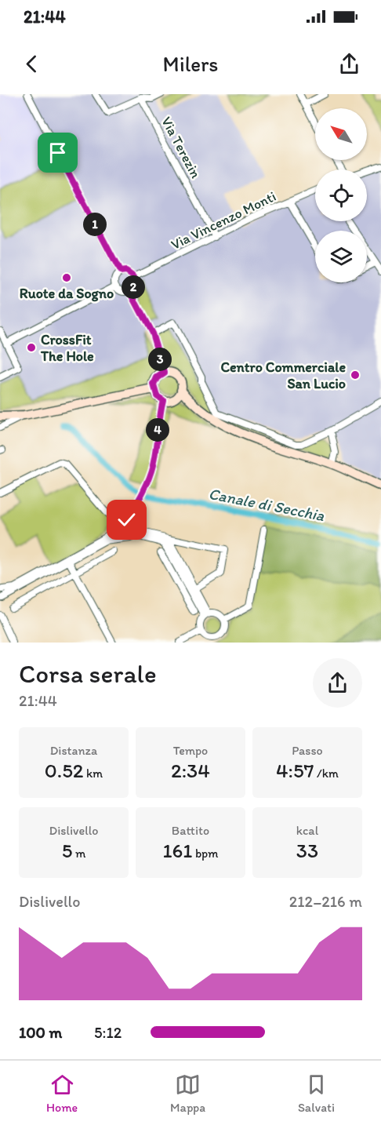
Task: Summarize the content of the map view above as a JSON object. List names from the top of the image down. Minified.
{"streets":{"street":["Via Terezin","Via Vincenzo Monti"]},"crossings":[["Via Terezin","Via Vincenzo Monti"]],"water":["Canale di Secchia"],"places":["Ruote da Sogno","CrossFit The Hole","Centro Commerciale San Lucio"],"north":"top left","page":{"status":"21:44","header":"Milers","pins":["1","2","3","4"],"heading":["Corsa serale","21:44"],"stats":[["Distanza","0.52 km"],["Tempo","2:34"],["Passo","4:57 /km"],["Dislivello","5 m"],["Battito","161 bpm"],["kcal","33"]],"chart":["Dislivello","212–216 m"],"list":[{"name":"100 m","note":"5:12"}],"tabs":["Home","Mappa","Salvati"]}}
